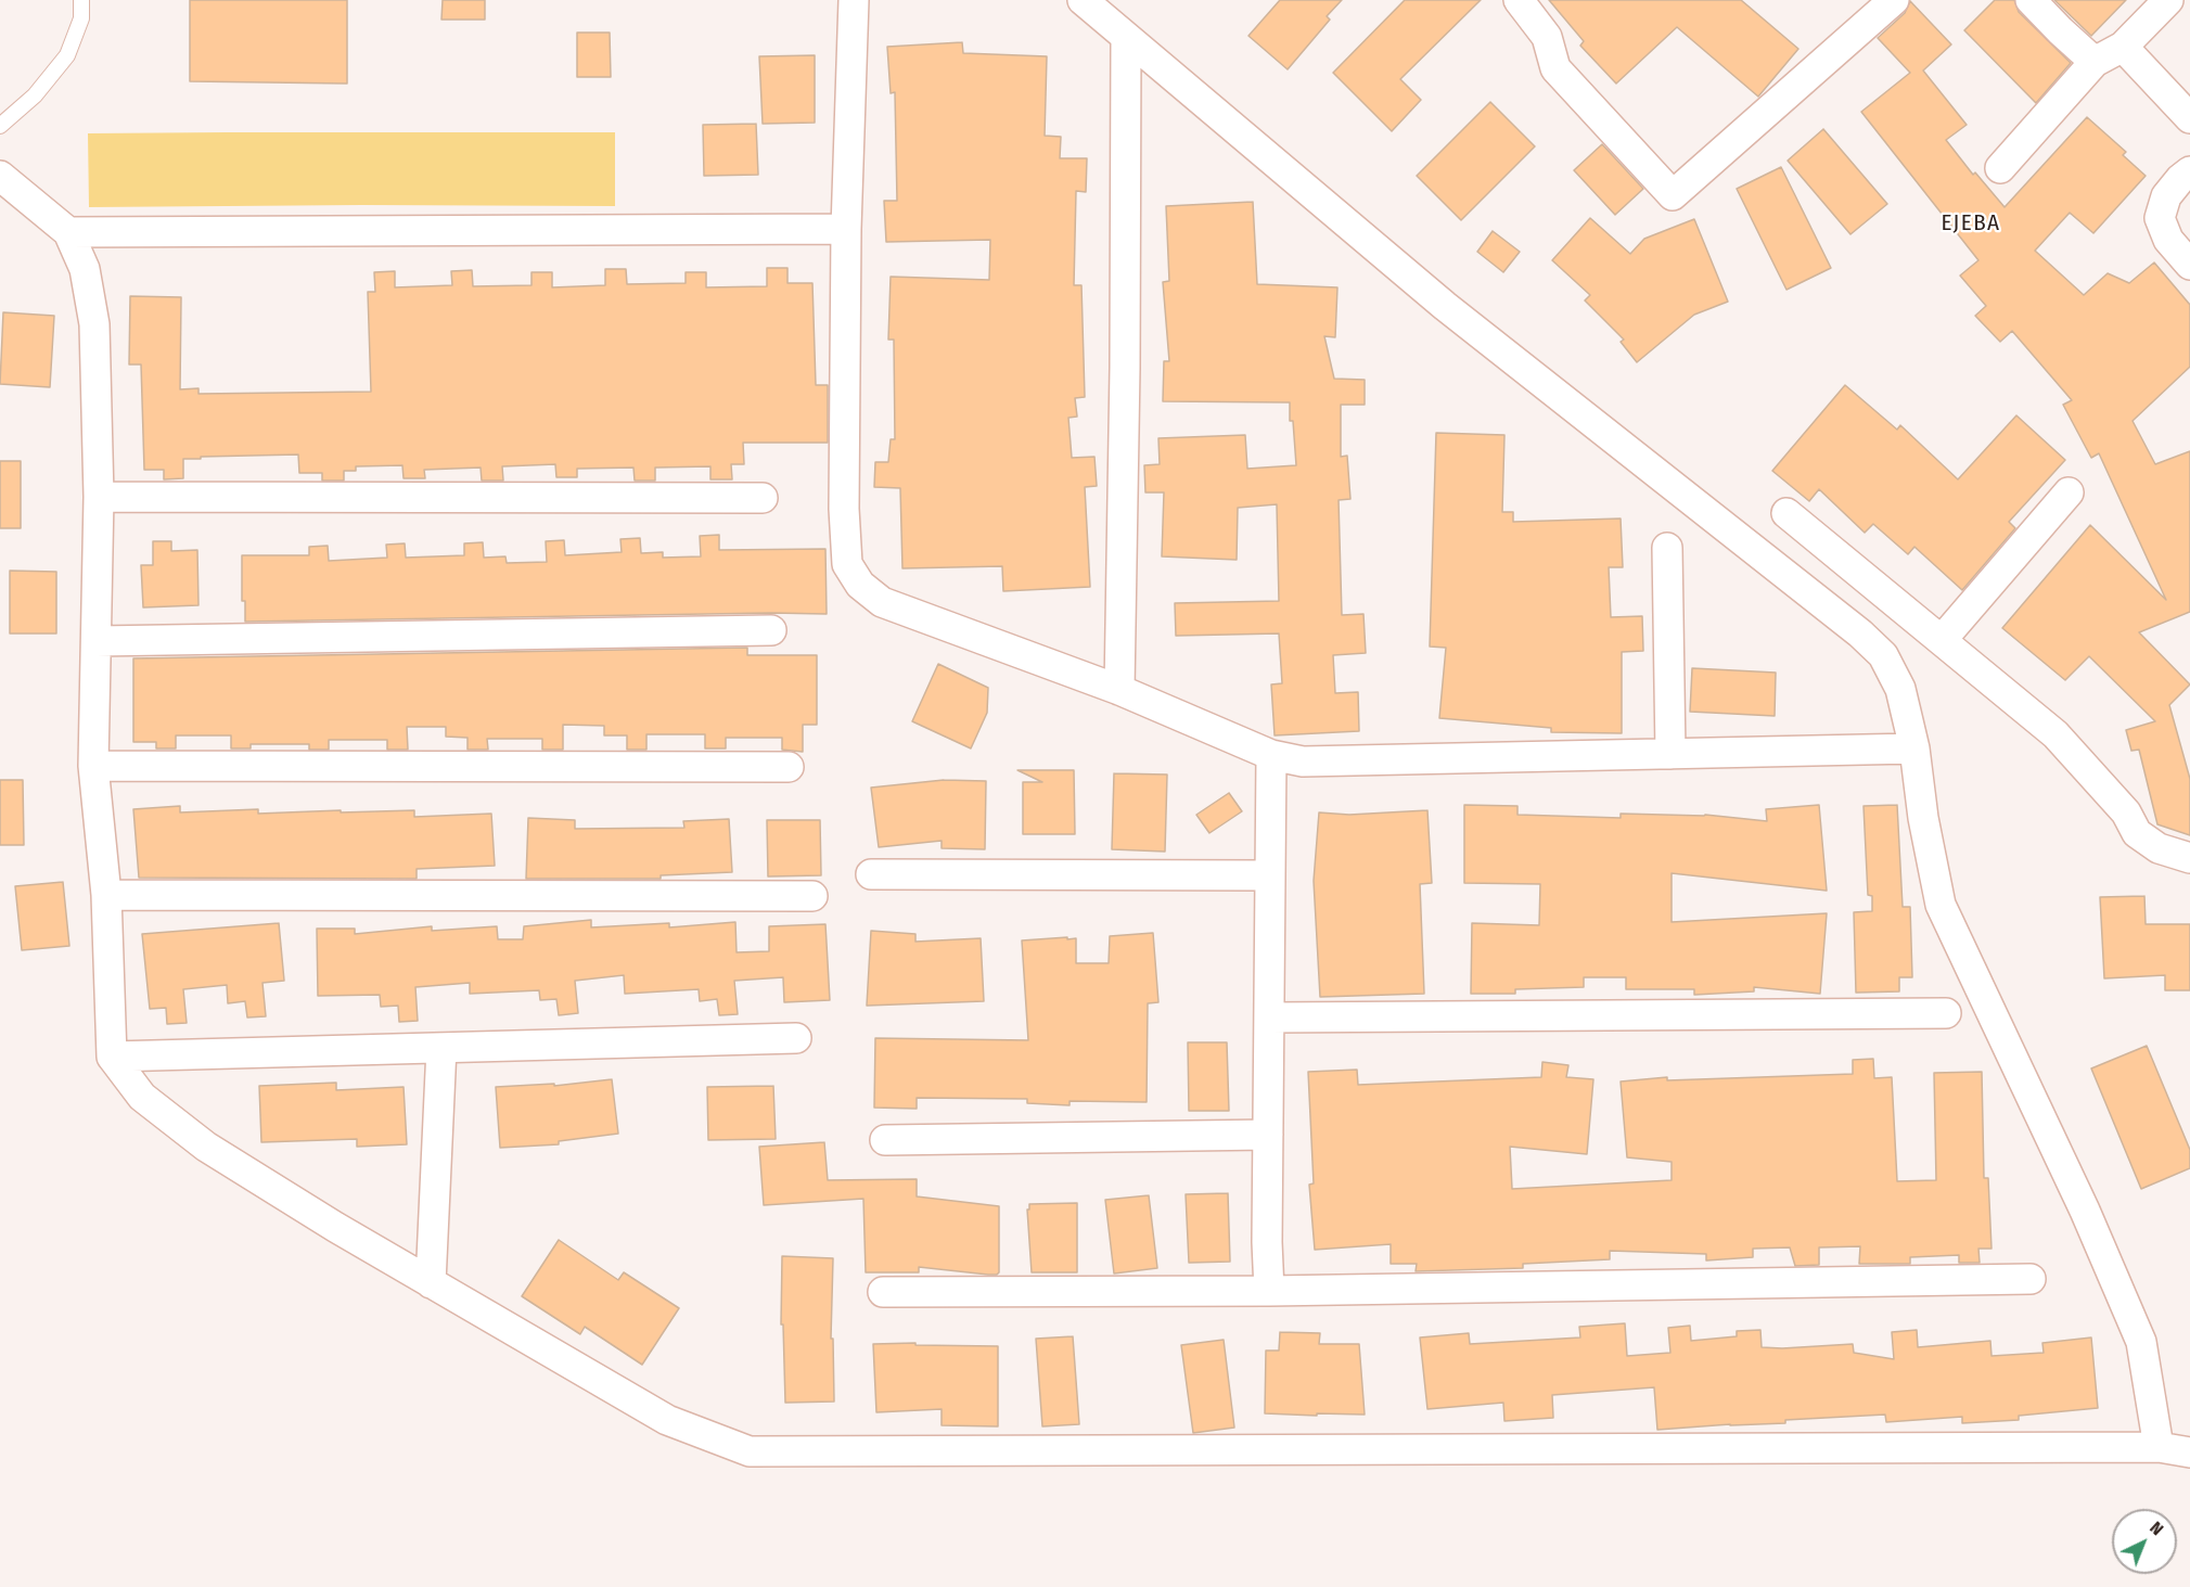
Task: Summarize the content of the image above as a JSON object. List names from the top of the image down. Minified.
{"districts":["EJEBA"],"north":"top right"}
